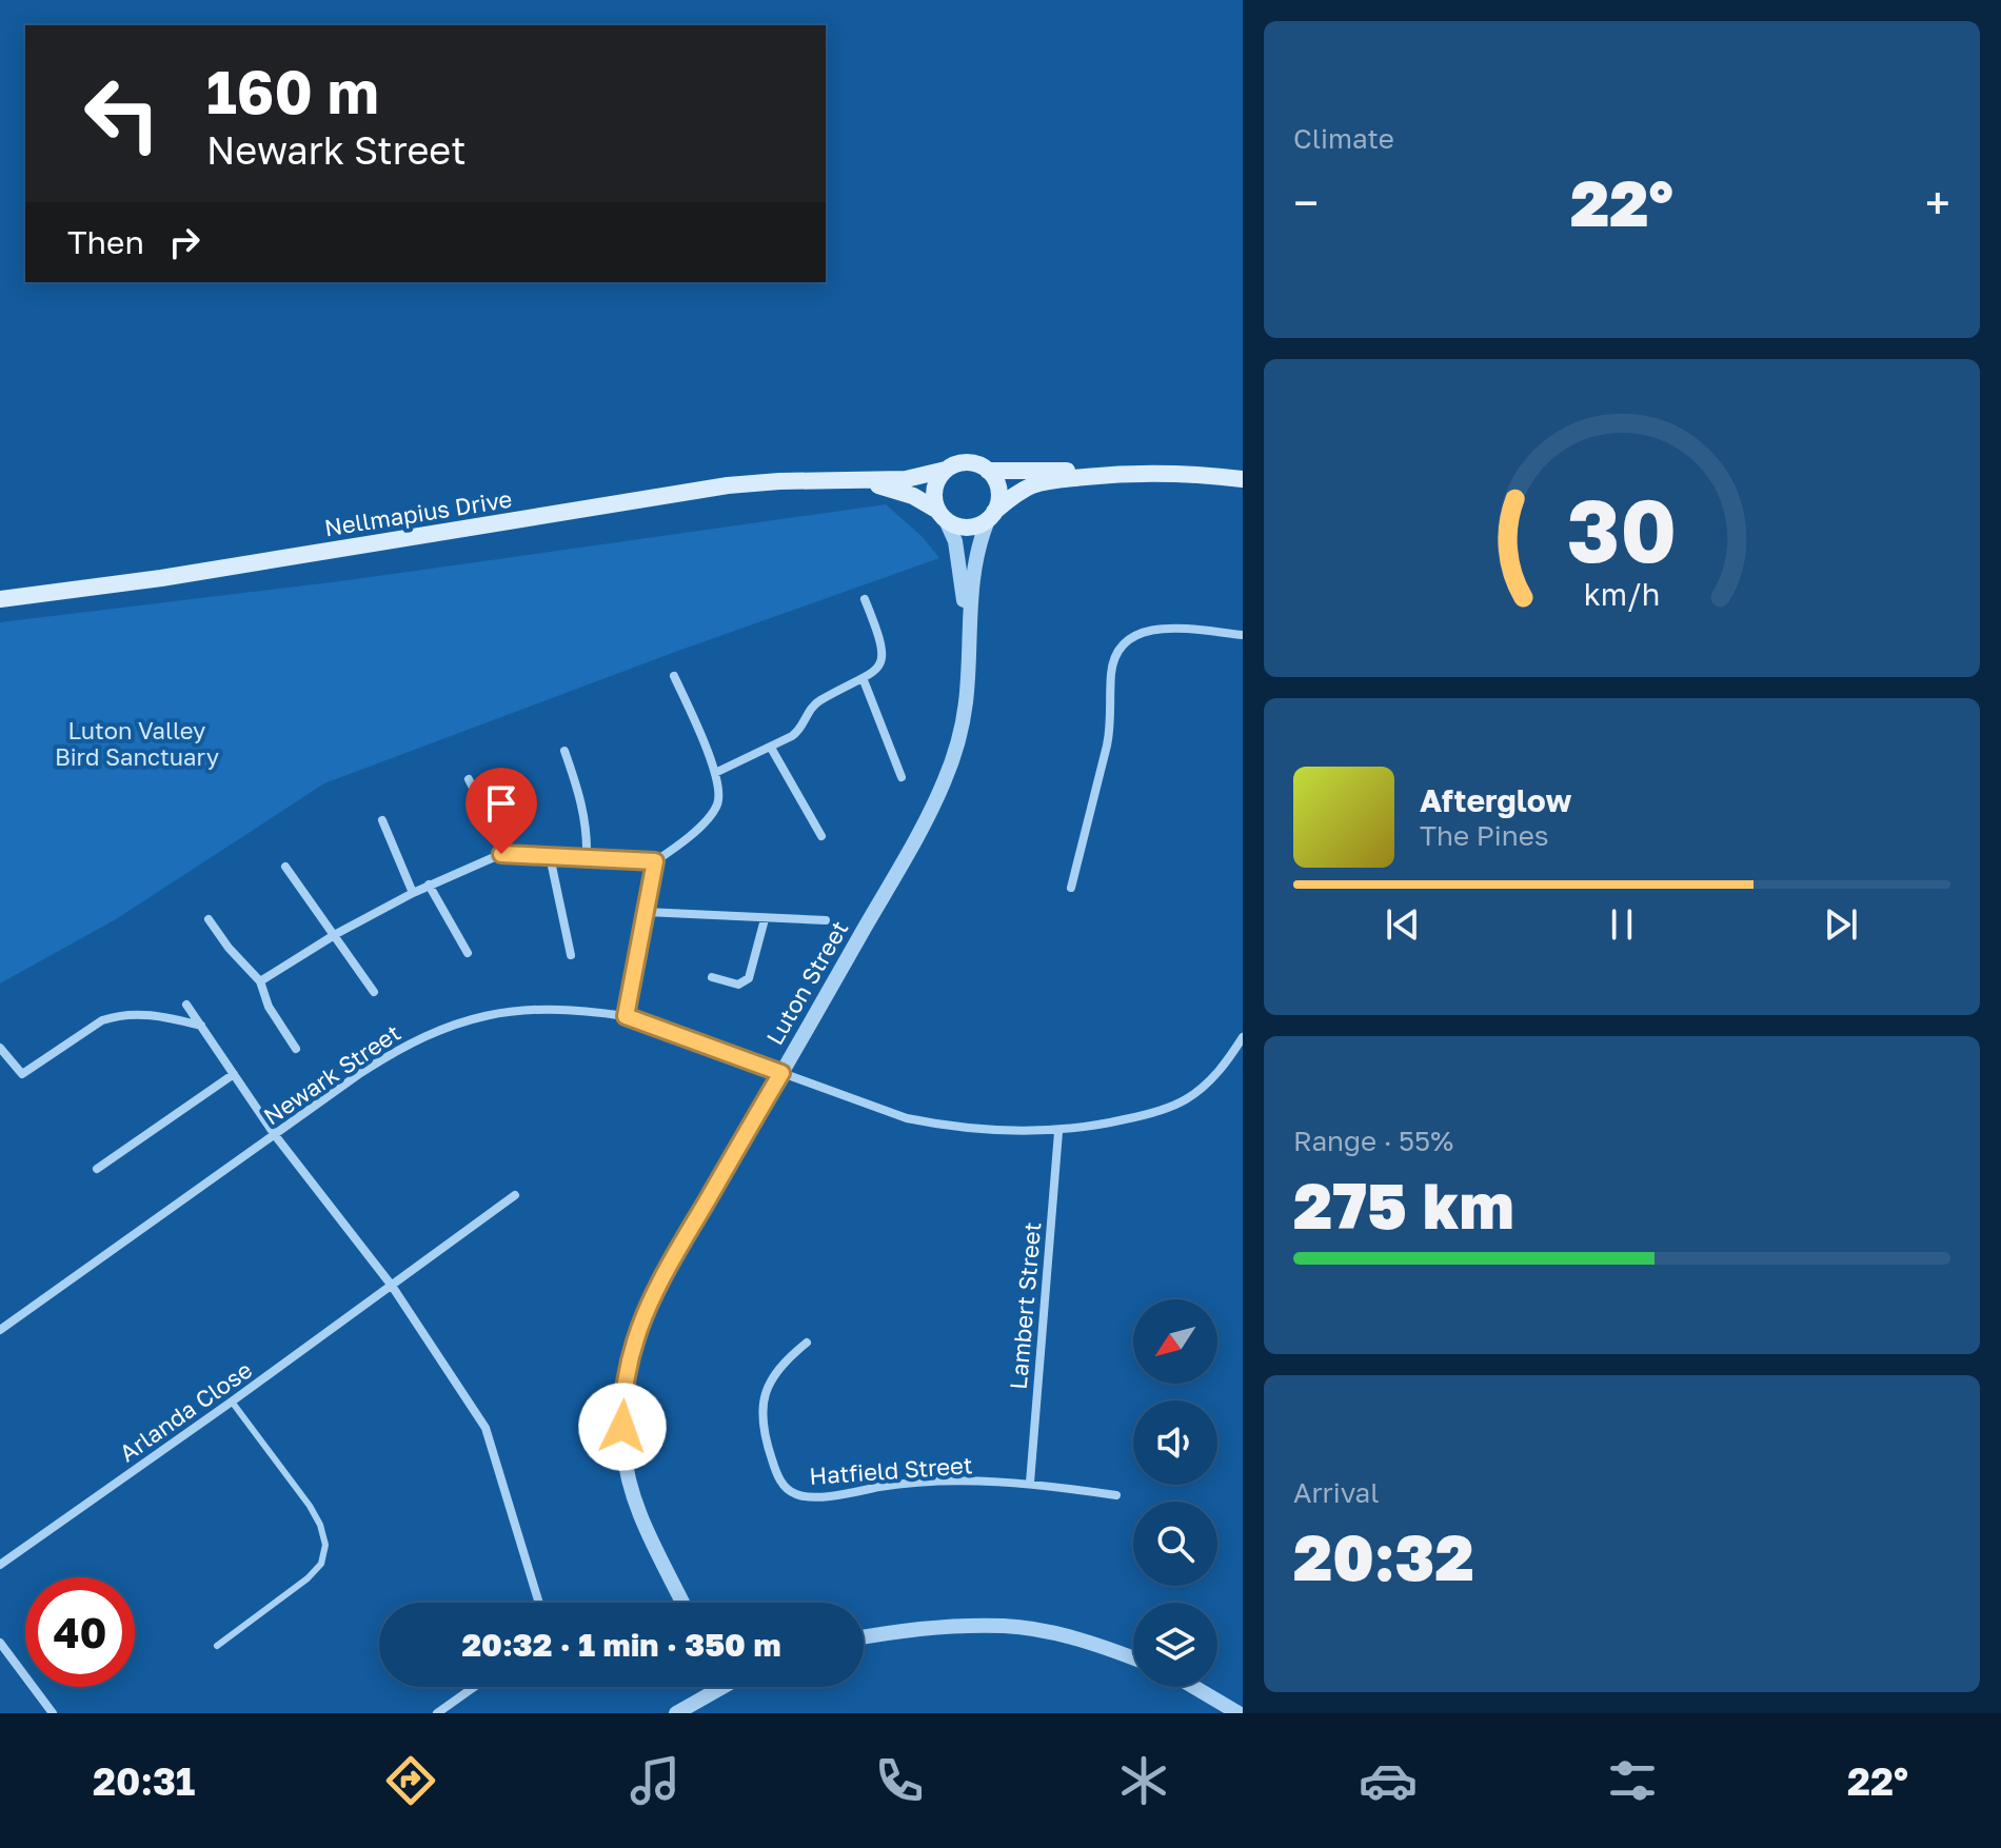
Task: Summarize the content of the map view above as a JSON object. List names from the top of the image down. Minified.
{"streets":{"main road":["Nellmapius Drive"],"street":["Luton Street","Newark Street","Lambert Street","Arlanda Close","Hatfield Street"]},"crossings":[["Nellmapius Drive","Luton Street"],["Luton Street","Newark Street"],["Newark Street","Lambert Street"],["Lambert Street","Hatfield Street"]],"parks":["Luton Valley Bird Sanctuary"],"north":"bottom left","page":{"tile":["Climate",["Range · 55%","275 km"],["Arrival","20:32"]],"turn":["160 m","Newark Street"],"heat":["−","22°","+"],"then":"Then","song":["Afterglow","The Pines"],"limit":"40","trip":"20:32 · 1 min · 350 m","tabs":["20:31","22°"],"gauge":["30","km/h"]}}
